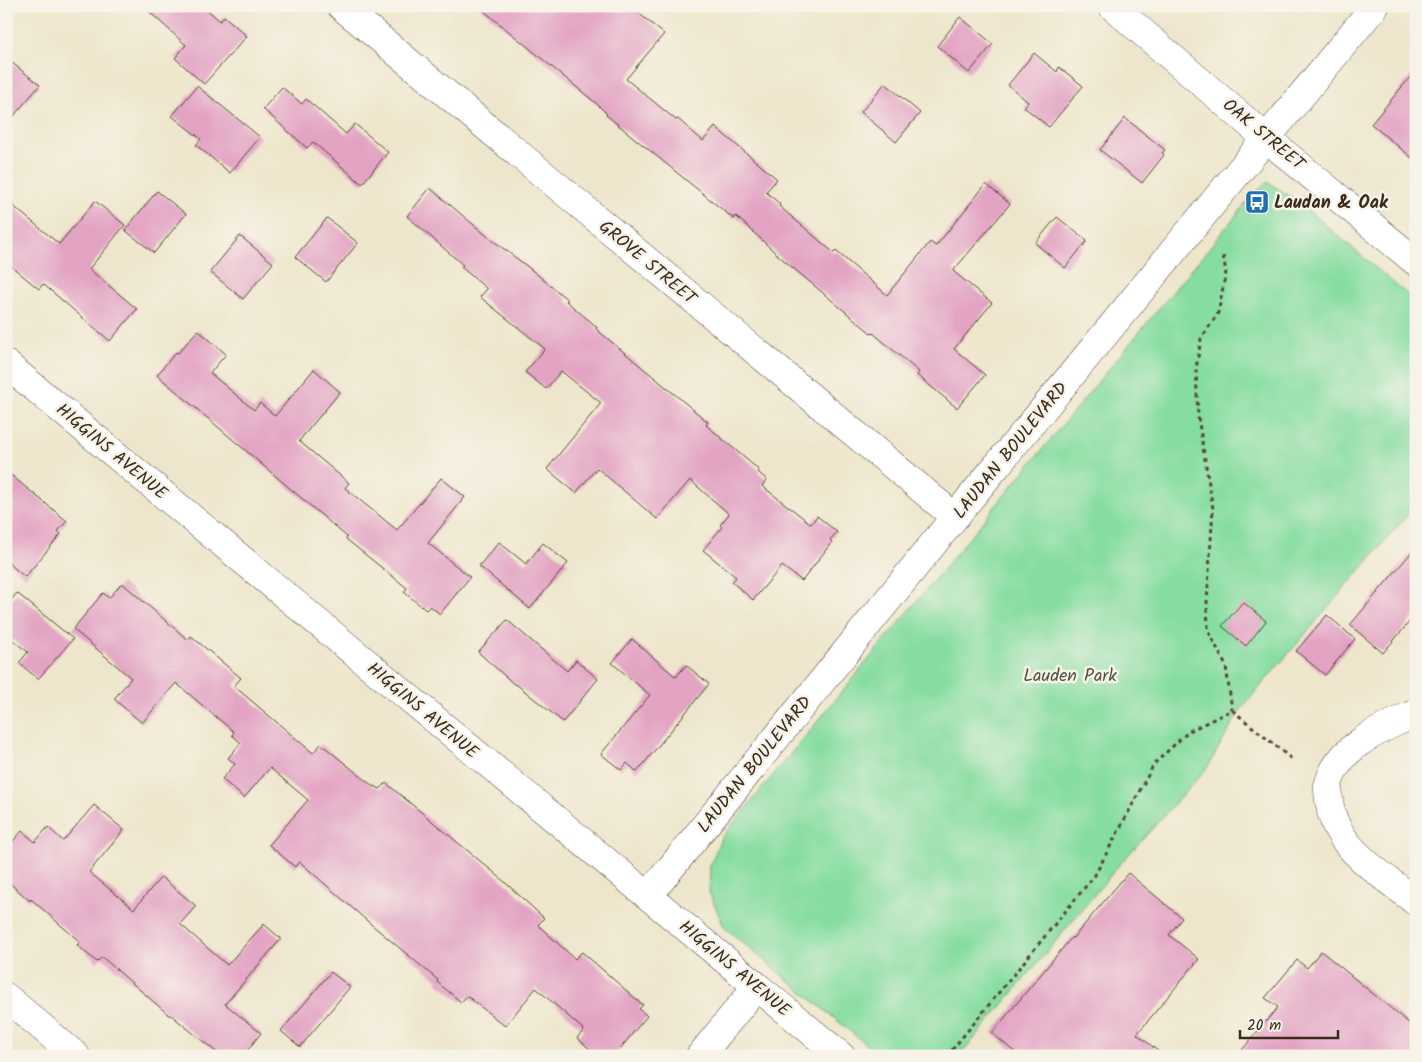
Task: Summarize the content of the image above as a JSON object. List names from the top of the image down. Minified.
{"streets":{"street":["OAK STREET","GROVE STREET","LAUDAN BOULEVARD","HIGGINS AVENUE"]},"crossings":[["OAK STREET","LAUDAN BOULEVARD"],["GROVE STREET","LAUDAN BOULEVARD"],["LAUDAN BOULEVARD","HIGGINS AVENUE"]],"parks":["Lauden Park"],"places":{"bus stop":["Laudan & Oak"]},"scale_bar":"20 m"}
